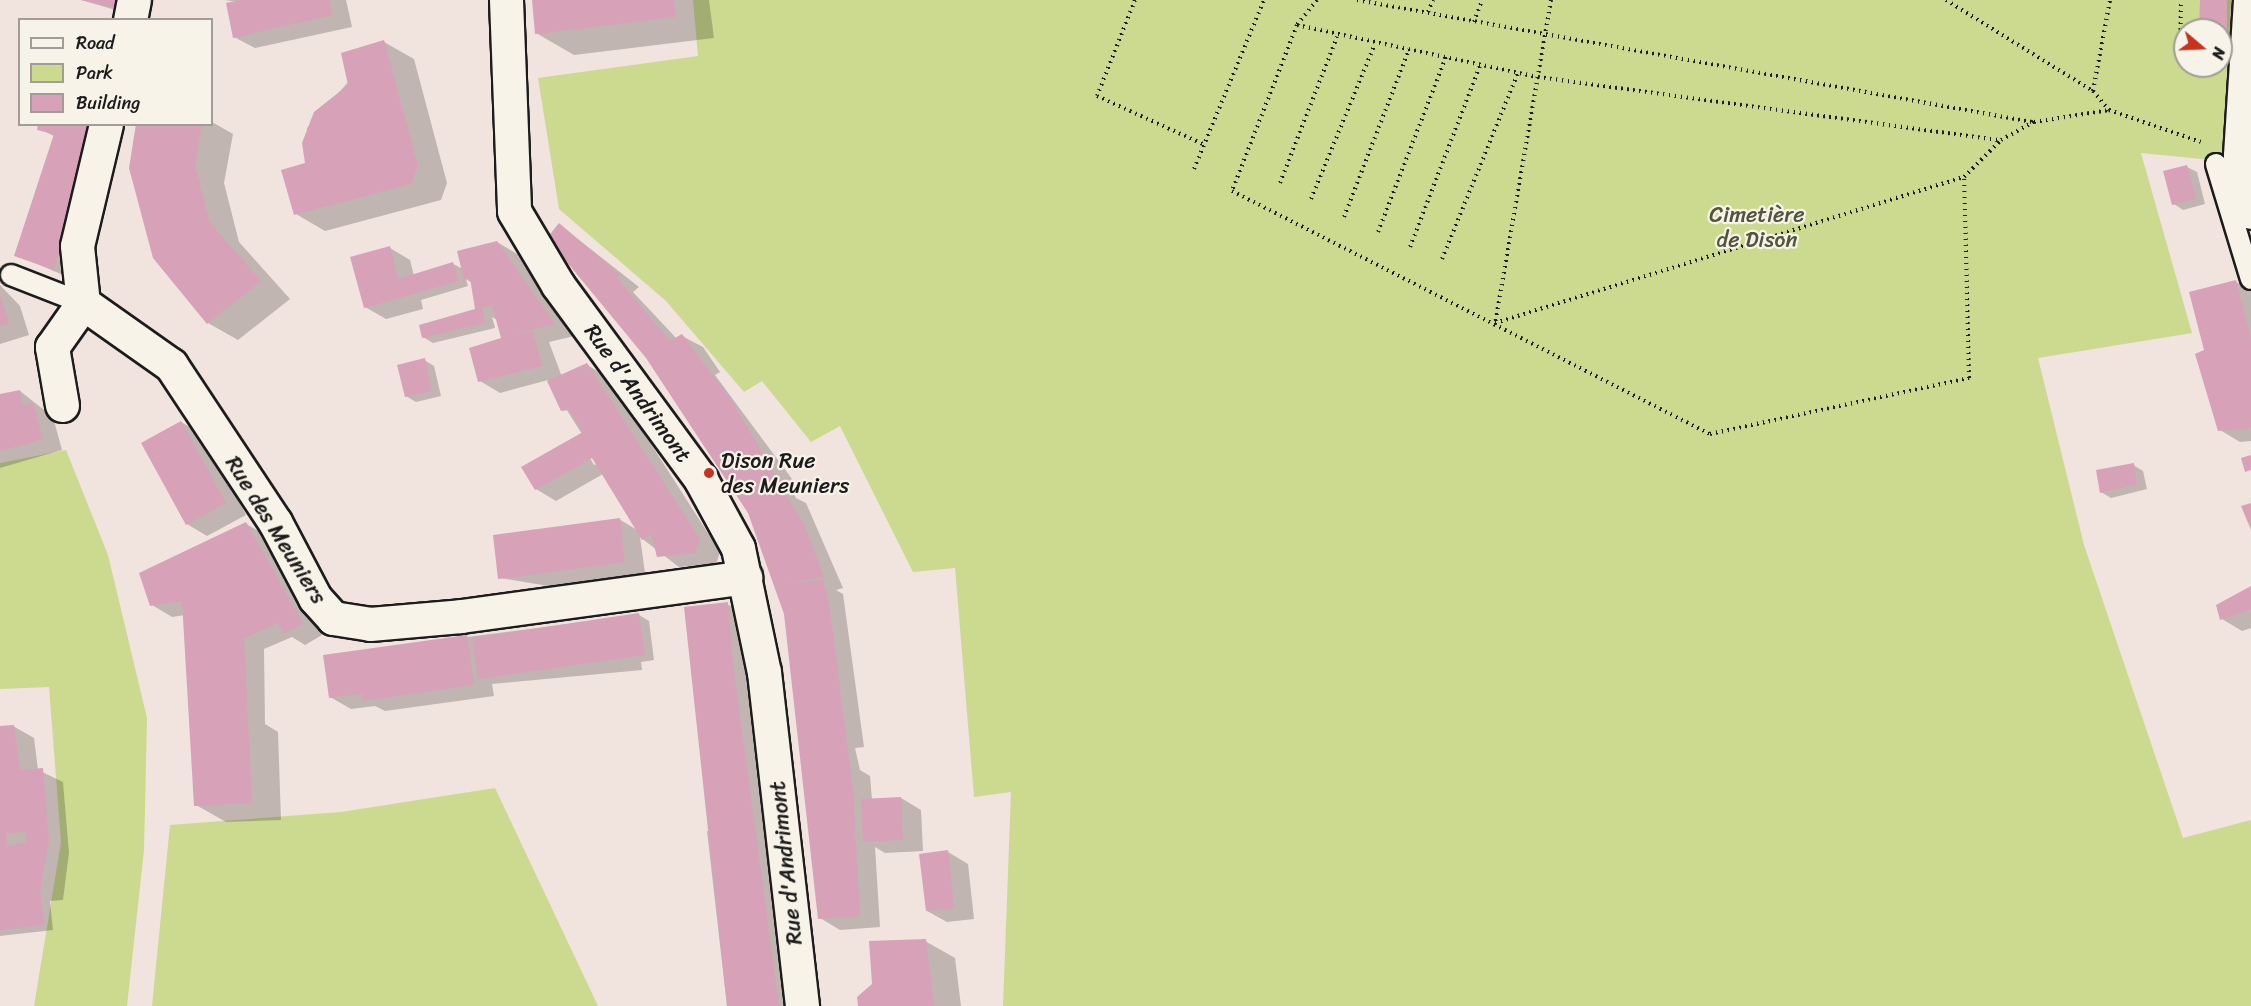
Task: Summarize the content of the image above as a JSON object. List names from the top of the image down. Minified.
{"streets":{"street":["Rue d'Andrimont","Rue des Meuniers"]},"crossings":[["Rue d'Andrimont","Rue des Meuniers"]],"parks":["Cimetière de Dison"],"places":["Dison Rue des Meuniers"],"legend":["Road","Park","Building"],"north":"right"}
